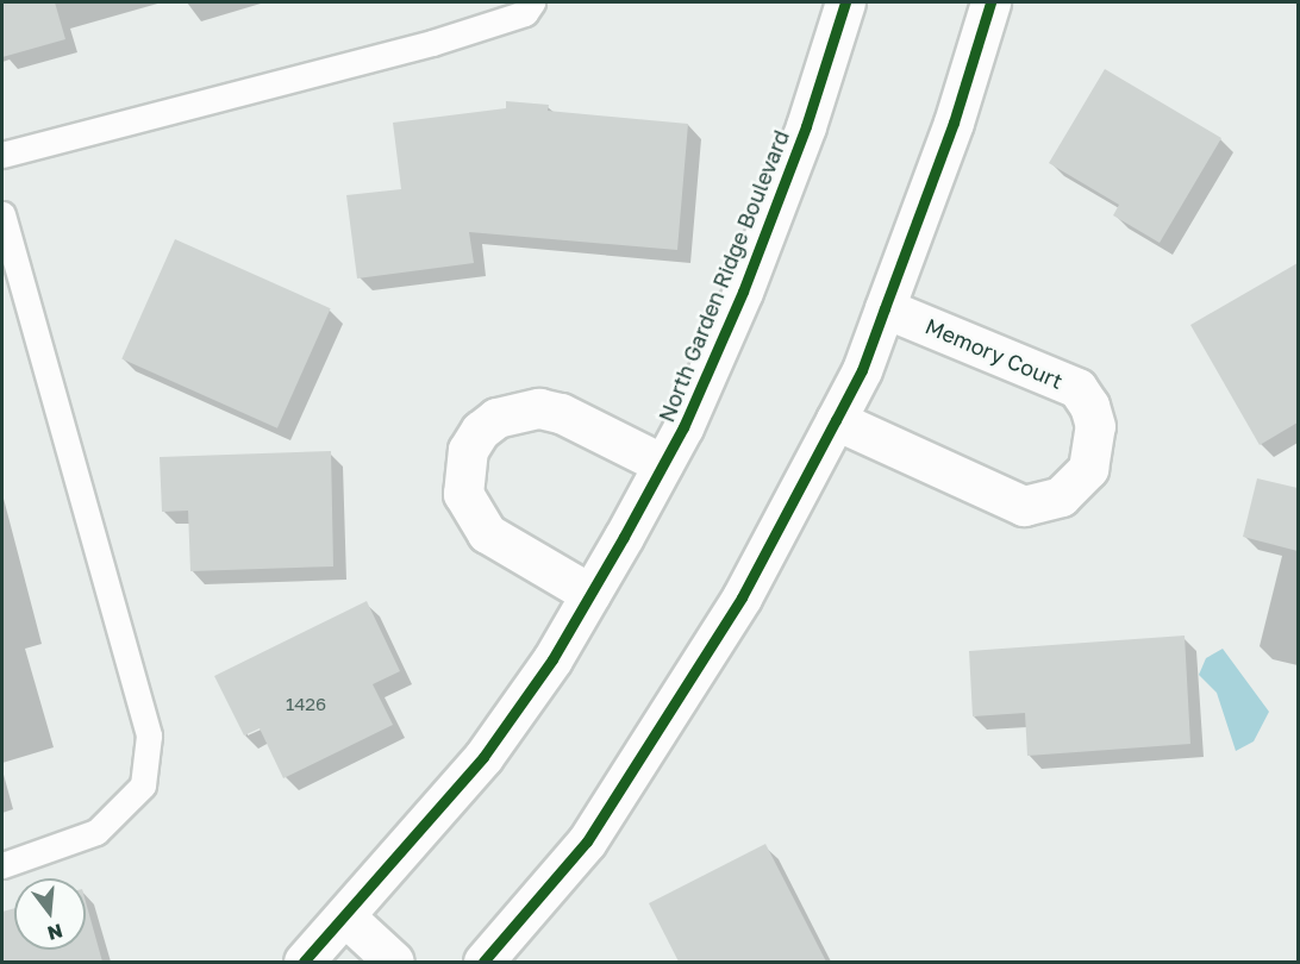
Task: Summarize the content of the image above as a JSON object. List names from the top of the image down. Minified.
{"streets":{"main road":["North Garden Ridge Boulevard","Memory Court"]},"house_numbers":["1426"],"north":"bottom"}
